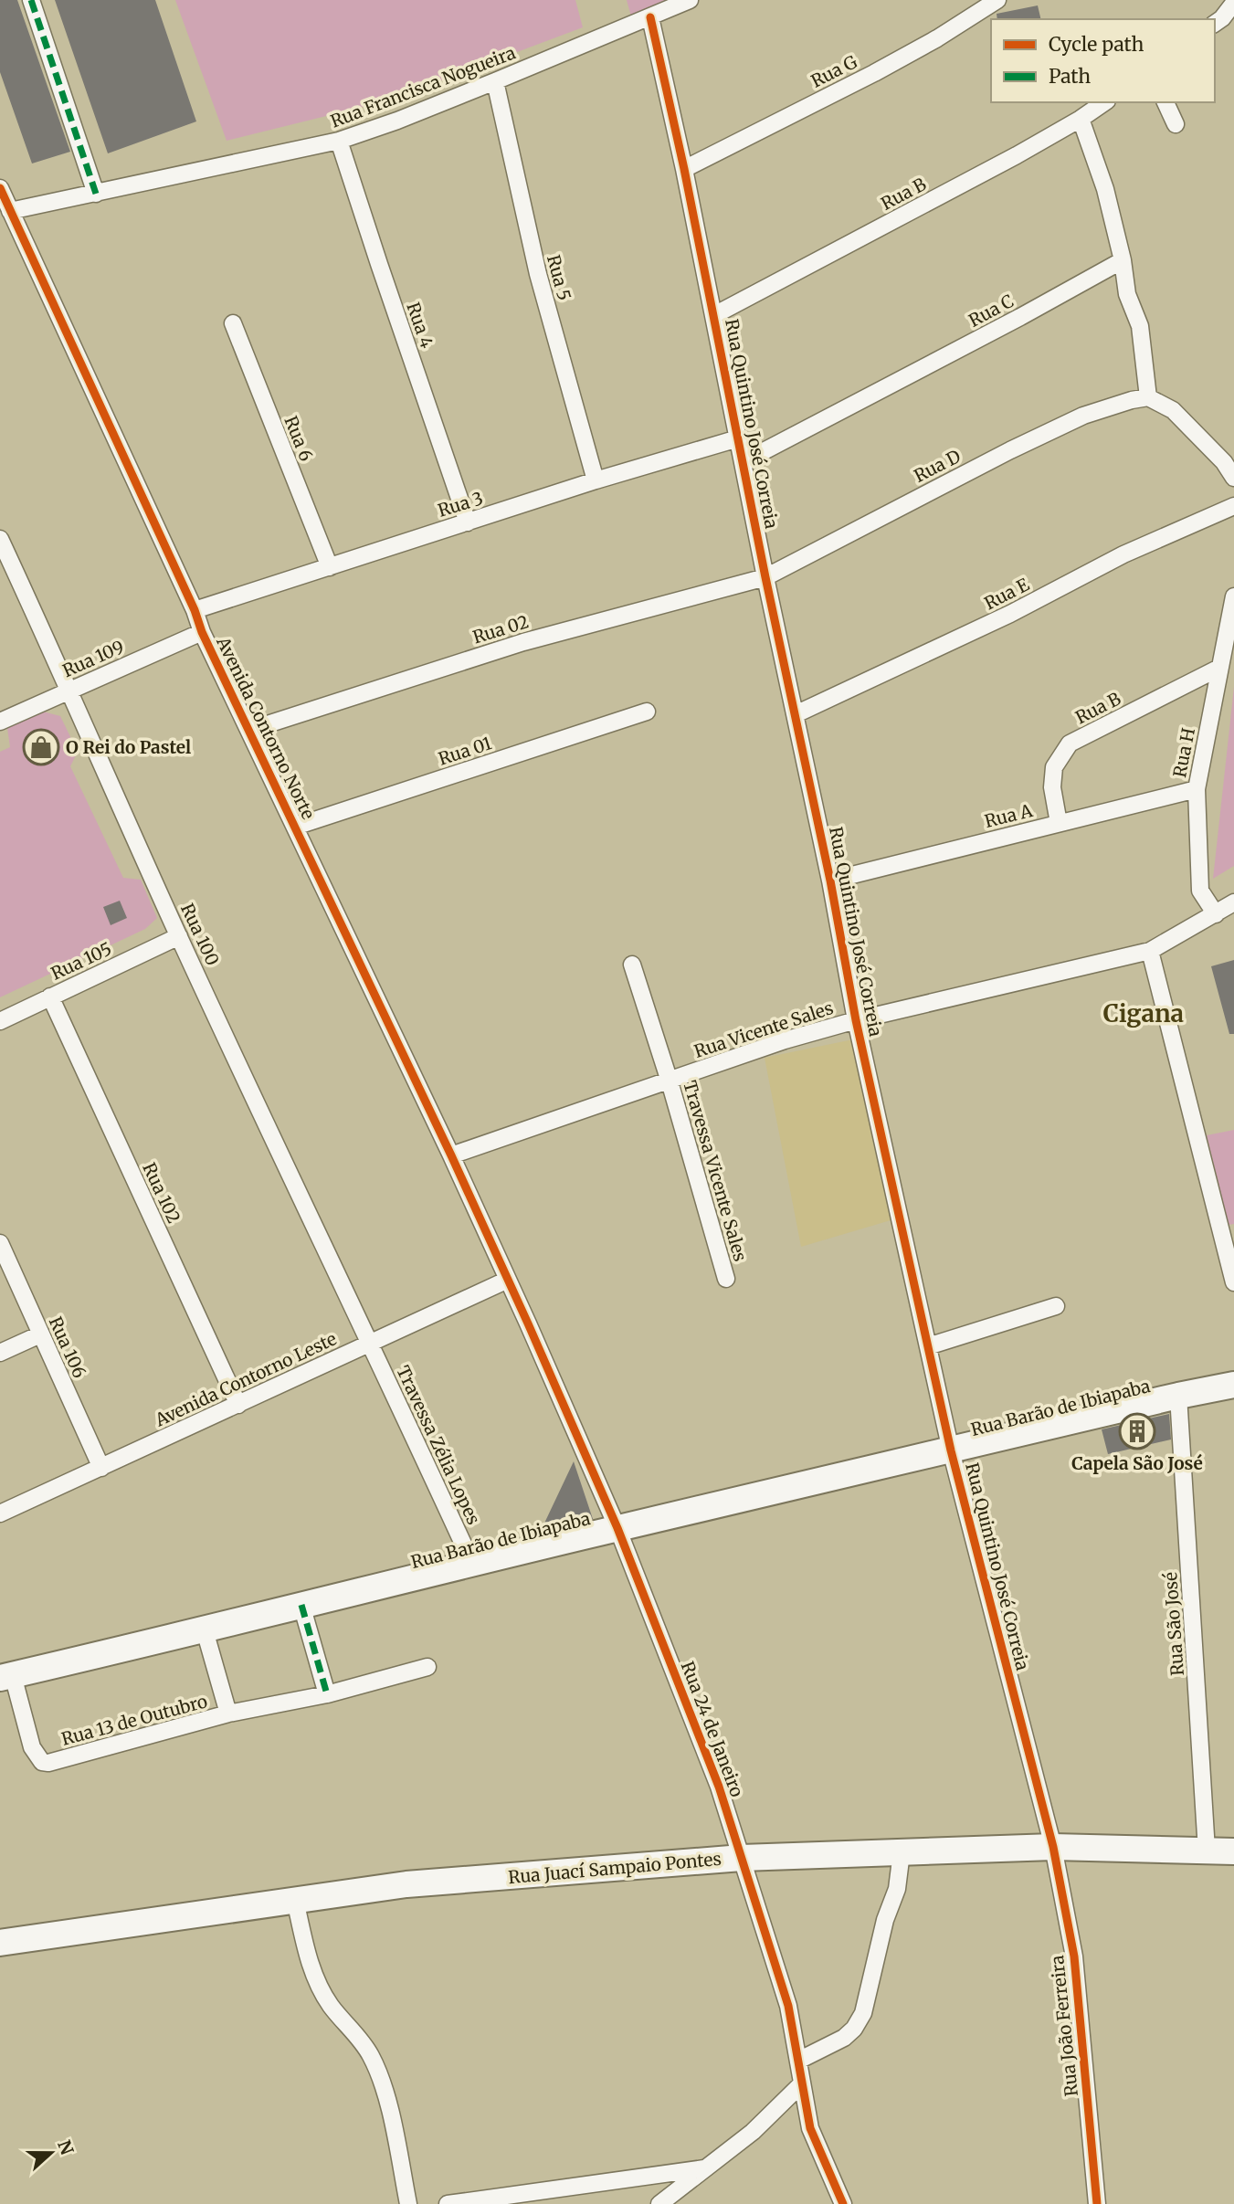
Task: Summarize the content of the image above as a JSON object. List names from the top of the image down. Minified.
{"streets":{"main road":["Rua Barão de Ibiapaba","Rua Juací Sampaio Pontes"],"street":["Rua G","Rua Francisca Nogueira","Rua B","Rua 5","Rua C","Rua 4","Rua Quintino José Correia","Rua 6","Rua D","Rua 3","Rua E","Rua 02","Rua 109","Avenida Contorno Norte","Rua 01","Rua H","Rua A","Rua 100","Rua 105","Rua Vicente Sales","Travessa Vicente Sales","Rua 102","Rua 106","Avenida Contorno Leste","Travessa Zélia Lopes","Rua São José","Rua 13 de Outubro","Rua 24 de Janeiro","Rua João Ferreira"]},"crossings":[["Rua G","Rua Quintino José Correia"],["Rua Francisca Nogueira","Rua 5"],["Rua Francisca Nogueira","Rua 4"],["Rua Francisca Nogueira","Rua Quintino José Correia"],["Rua Francisca Nogueira","Avenida Contorno Norte"],["Rua B","Rua Quintino José Correia"],["Rua B","Rua H"],["Rua B","Rua A"],["Rua 5","Rua 3"],["Rua C","Rua Quintino José Correia"],["Rua 4","Rua 3"],["Rua Quintino José Correia","Rua D"],["Rua Quintino José Correia","Rua 3"],["Rua Quintino José Correia","Rua E"],["Rua Quintino José Correia","Rua 02"],["Rua Quintino José Correia","Rua A"],["Rua Quintino José Correia","Rua Vicente Sales"],["Rua Quintino José Correia","Rua Barão de Ibiapaba"],["Rua Quintino José Correia","Rua Juací Sampaio Pontes"],["Rua Quintino José Correia","Rua João Ferreira"],["Rua 6","Rua 3"],["Rua D","Rua 02"],["Rua 3","Avenida Contorno Norte"],["Rua 02","Avenida Contorno Norte"],["Rua 109","Avenida Contorno Norte"],["Rua 109","Rua 100"],["Avenida Contorno Norte","Rua 01"],["Avenida Contorno Norte","Rua Vicente Sales"],["Avenida Contorno Norte","Avenida Contorno Leste"],["Avenida Contorno Norte","Rua 24 de Janeiro"],["Rua H","Rua A"],["Rua H","Rua Vicente Sales"],["Rua 100","Rua 105"],["Rua 100","Avenida Contorno Leste"],["Rua 100","Travessa Zélia Lopes"],["Rua 105","Rua 102"],["Rua Vicente Sales","Travessa Vicente Sales"],["Rua 102","Avenida Contorno Leste"],["Rua 106","Avenida Contorno Leste"],["Avenida Contorno Leste","Travessa Zélia Lopes"],["Avenida Contorno Leste","Rua 24 de Janeiro"],["Rua Barão de Ibiapaba","Travessa Zélia Lopes"],["Rua Barão de Ibiapaba","Rua São José"],["Rua Barão de Ibiapaba","Rua 13 de Outubro"],["Rua Barão de Ibiapaba","Rua 24 de Janeiro"],["Rua São José","Rua Juací Sampaio Pontes"],["Rua 24 de Janeiro","Rua Juací Sampaio Pontes"],["Rua Juací Sampaio Pontes","Rua João Ferreira"]],"districts":["Cigana"],"places":{"shop":["O Rei do Pastel"],"building":["Capela São José"]},"legend":["Cycle path","Path"],"north":"right"}
